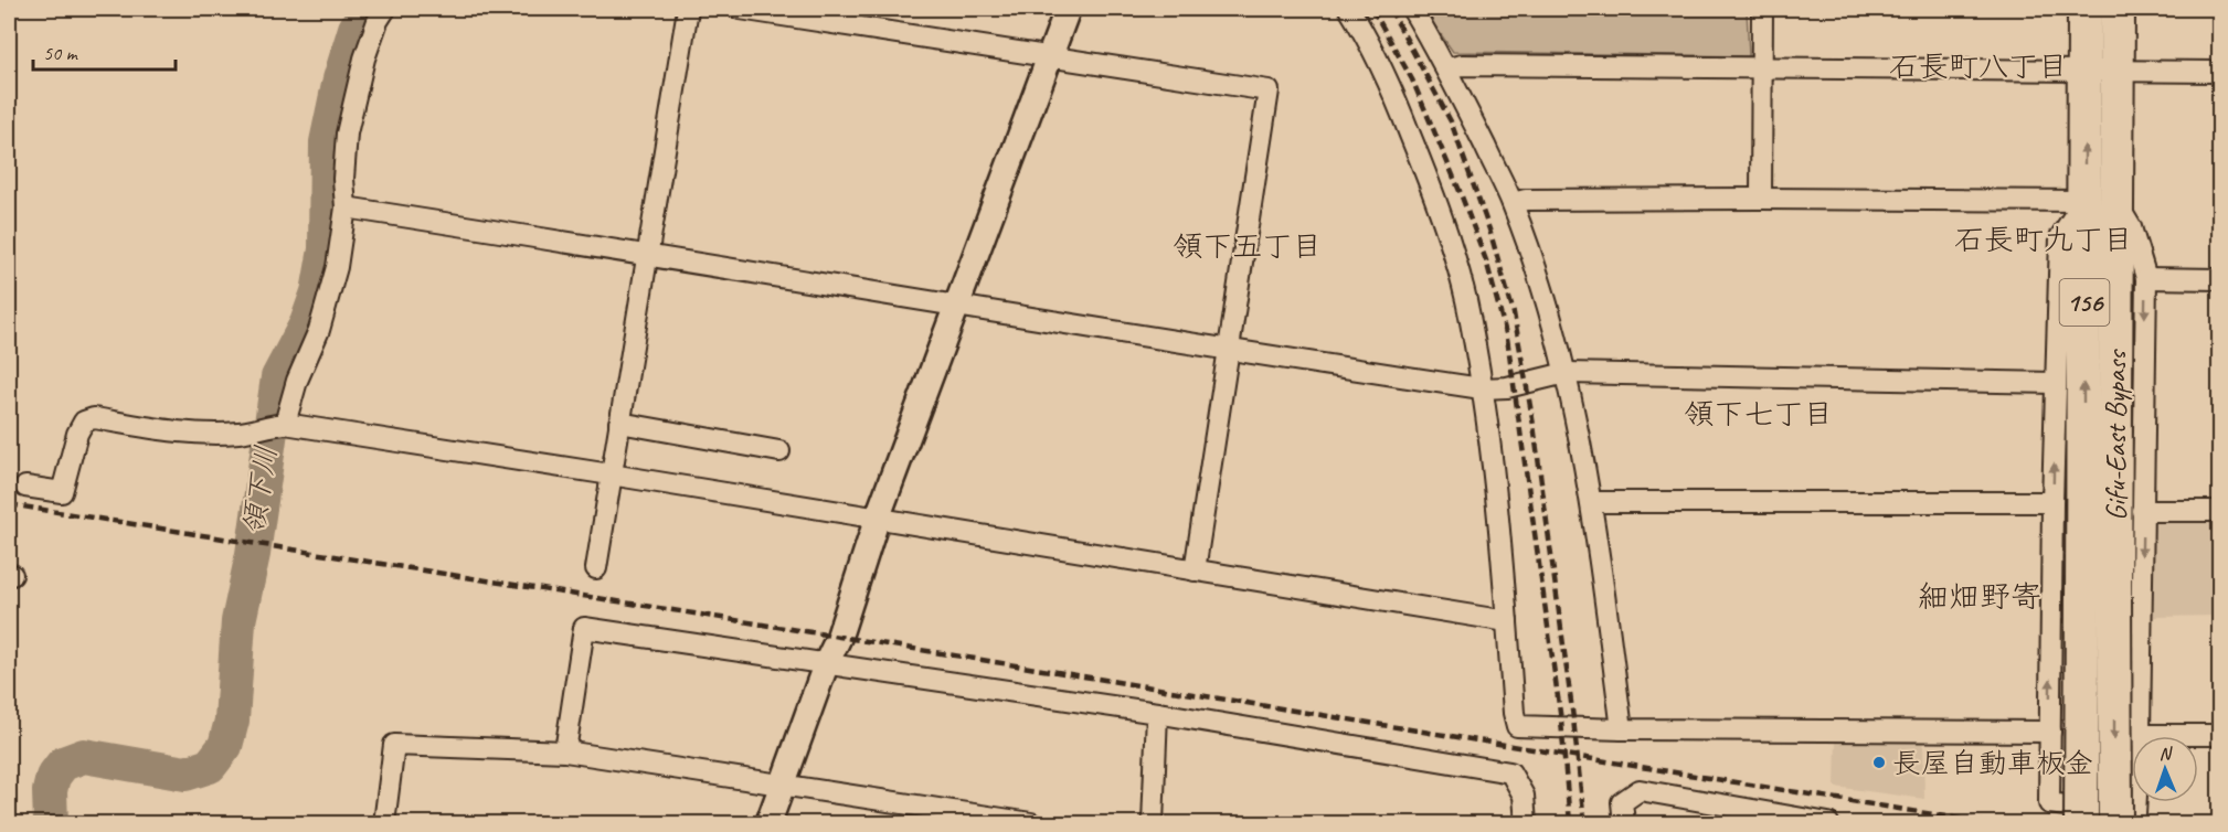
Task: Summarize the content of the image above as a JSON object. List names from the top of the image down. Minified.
{"streets":{"highway":["156","Gifu-East Bypass"]},"districts":["石長町八丁目","石長町九丁目","領下五丁目","領下七丁目","細畑野寄"],"water":["領下川"],"places":["長屋自動車板金"],"scale_bar":"50 m","north":"top"}
